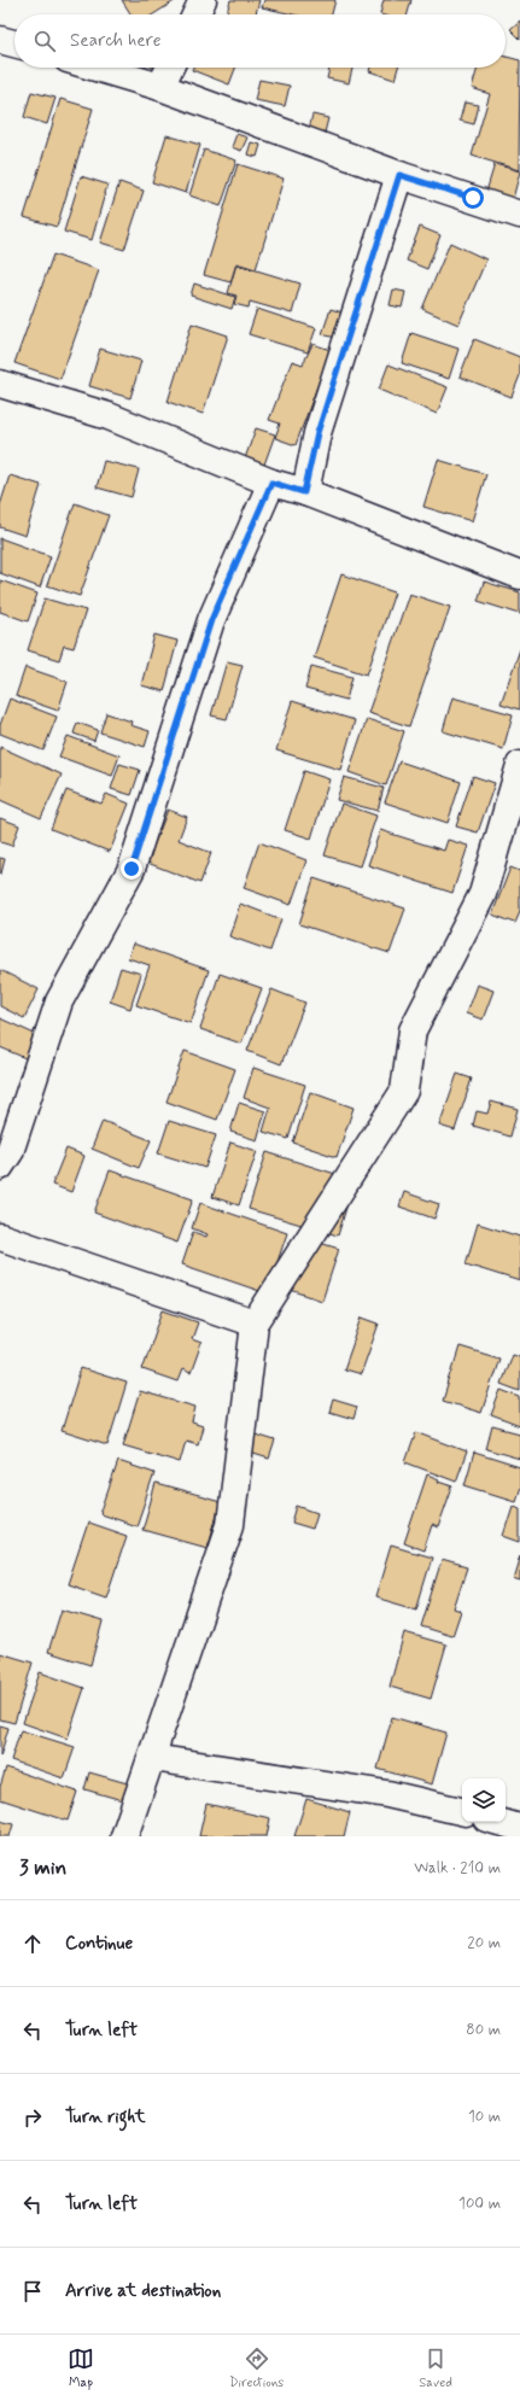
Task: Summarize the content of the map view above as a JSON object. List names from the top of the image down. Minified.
{"page":{"search":"Search here","heading":["3 min","Walk · 210 m"],"list":[["Continue","20 m"],["Turn left","80 m"],["Turn right","10 m"],["Turn left","100 m"],"Arrive at destination"],"nav":["Map","Directions","Saved"]}}
